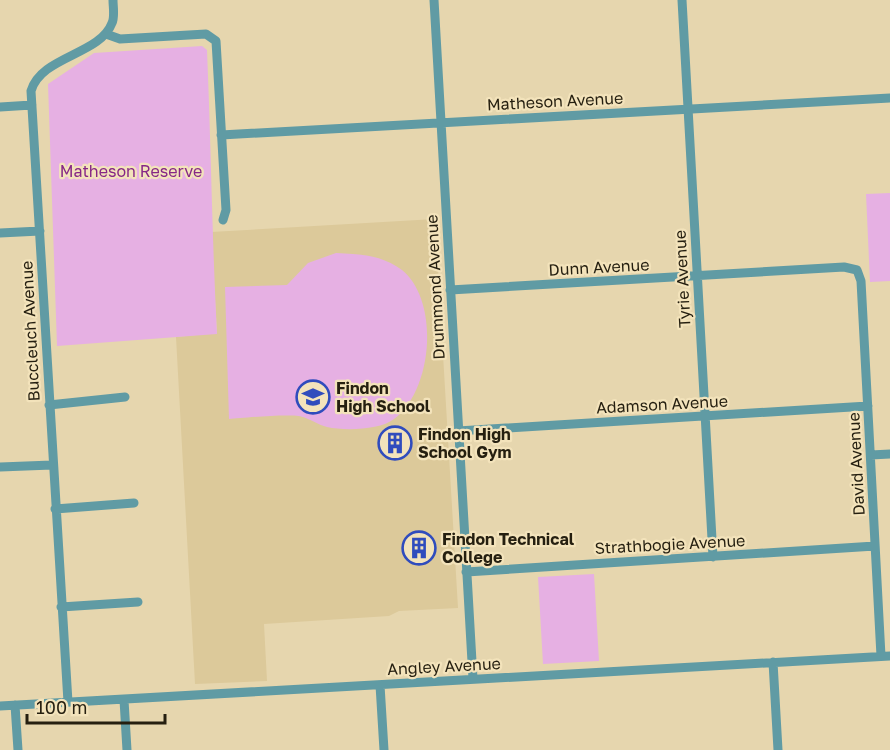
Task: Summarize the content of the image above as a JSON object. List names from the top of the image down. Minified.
{"streets":{"street":["Matheson Avenue","Dunn Avenue","Tyrie Avenue","Drummond Avenue","Buccleuch Avenue","Adamson Avenue","David Avenue","Strathbogie Avenue","Angley Avenue"]},"crossings":[["Matheson Avenue","Tyrie Avenue"],["Matheson Avenue","Drummond Avenue"],["Dunn Avenue","Tyrie Avenue"],["Dunn Avenue","Drummond Avenue"],["Dunn Avenue","David Avenue"],["Tyrie Avenue","Adamson Avenue"],["Tyrie Avenue","Strathbogie Avenue"],["Drummond Avenue","Adamson Avenue"],["Drummond Avenue","Strathbogie Avenue"],["Drummond Avenue","Angley Avenue"],["Buccleuch Avenue","Angley Avenue"],["Adamson Avenue","David Avenue"],["David Avenue","Strathbogie Avenue"],["David Avenue","Angley Avenue"]],"parks":["Matheson Reserve"],"places":{"school or university":["Findon High School"],"building":["Findon High School Gym","Findon Technical College"]},"scale_bar":"100 m"}
